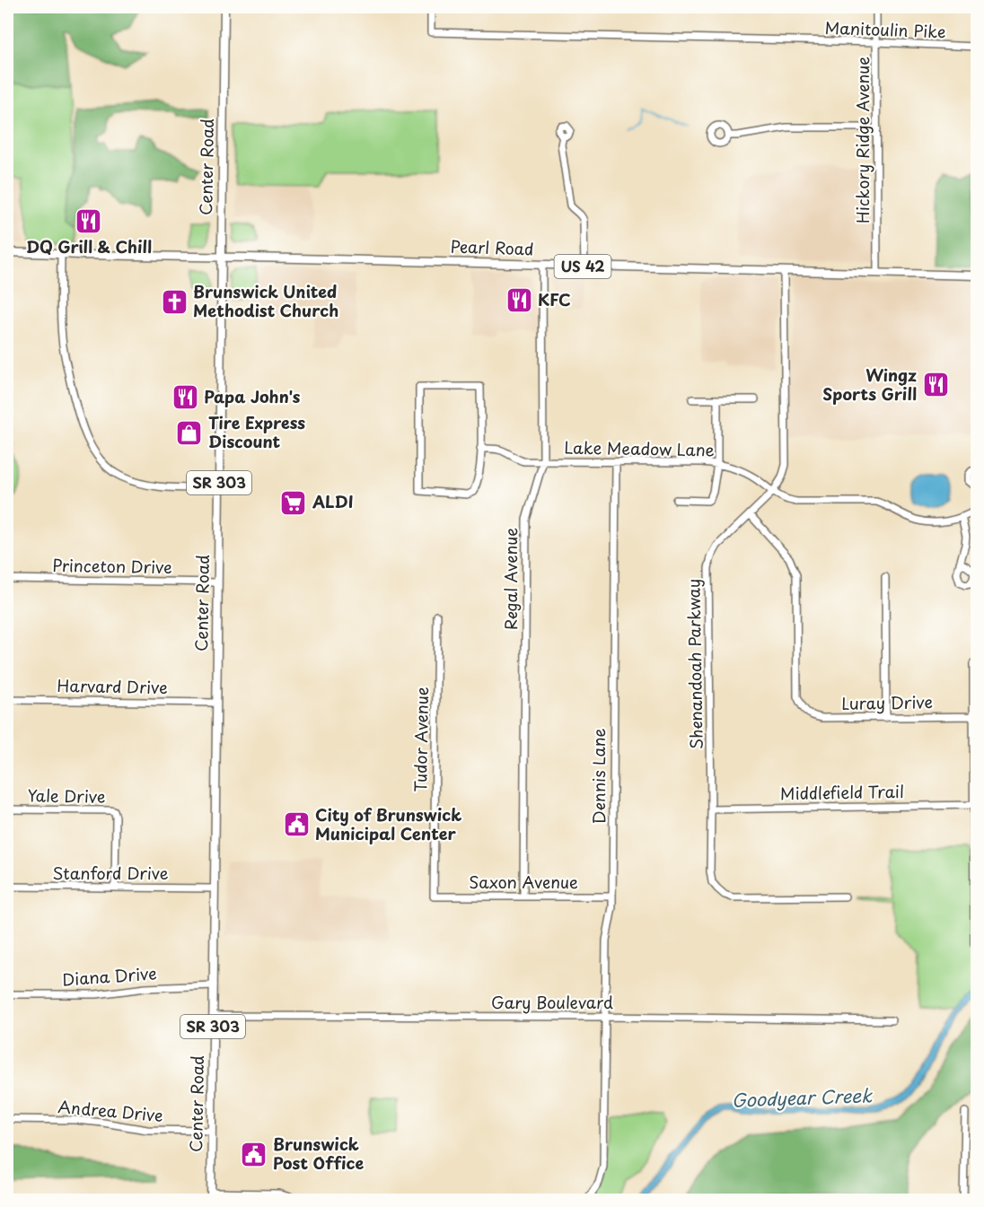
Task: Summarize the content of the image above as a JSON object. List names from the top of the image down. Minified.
{"streets":{"main road":["Center Road","Pearl Road","US 42","SR 303"],"street":["Manitoulin Pike","Hickory Ridge Avenue","Lake Meadow Lane","Princeton Drive","Regal Avenue","Shenandoah Parkway","Harvard Drive","Luray Drive","Tudor Avenue","Dennis Lane","Middlefield Trail","Yale Drive","Stanford Drive","Saxon Avenue","Diana Drive","Gary Boulevard","Andrea Drive"]},"crossings":[["Manitoulin Pike","Hickory Ridge Avenue"],["Hickory Ridge Avenue","Pearl Road"],["Center Road","Pearl Road"],["Center Road","Princeton Drive"],["Center Road","Harvard Drive"],["Center Road","Stanford Drive"],["Center Road","Diana Drive"],["Center Road","Gary Boulevard"],["Center Road","Andrea Drive"],["Pearl Road","Regal Avenue"],["Pearl Road","Shenandoah Parkway"],["Lake Meadow Lane","Regal Avenue"],["Lake Meadow Lane","Shenandoah Parkway"],["Lake Meadow Lane","Dennis Lane"],["Regal Avenue","Saxon Avenue"],["Shenandoah Parkway","Luray Drive"],["Shenandoah Parkway","Middlefield Trail"],["Tudor Avenue","Saxon Avenue"],["Dennis Lane","Saxon Avenue"],["Dennis Lane","Gary Boulevard"],["Yale Drive","Stanford Drive"]],"water":["Goodyear Creek"],"places":{"restaurant":["DQ Grill & Chill","KFC","Wingz Sports Grill","Papa John's"],"church":["Brunswick United Methodist Church"],"shop":["Tire Express Discount"],"supermarket":["ALDI"],"public building":["City of Brunswick Municipal Center","Brunswick Post Office"]}}
